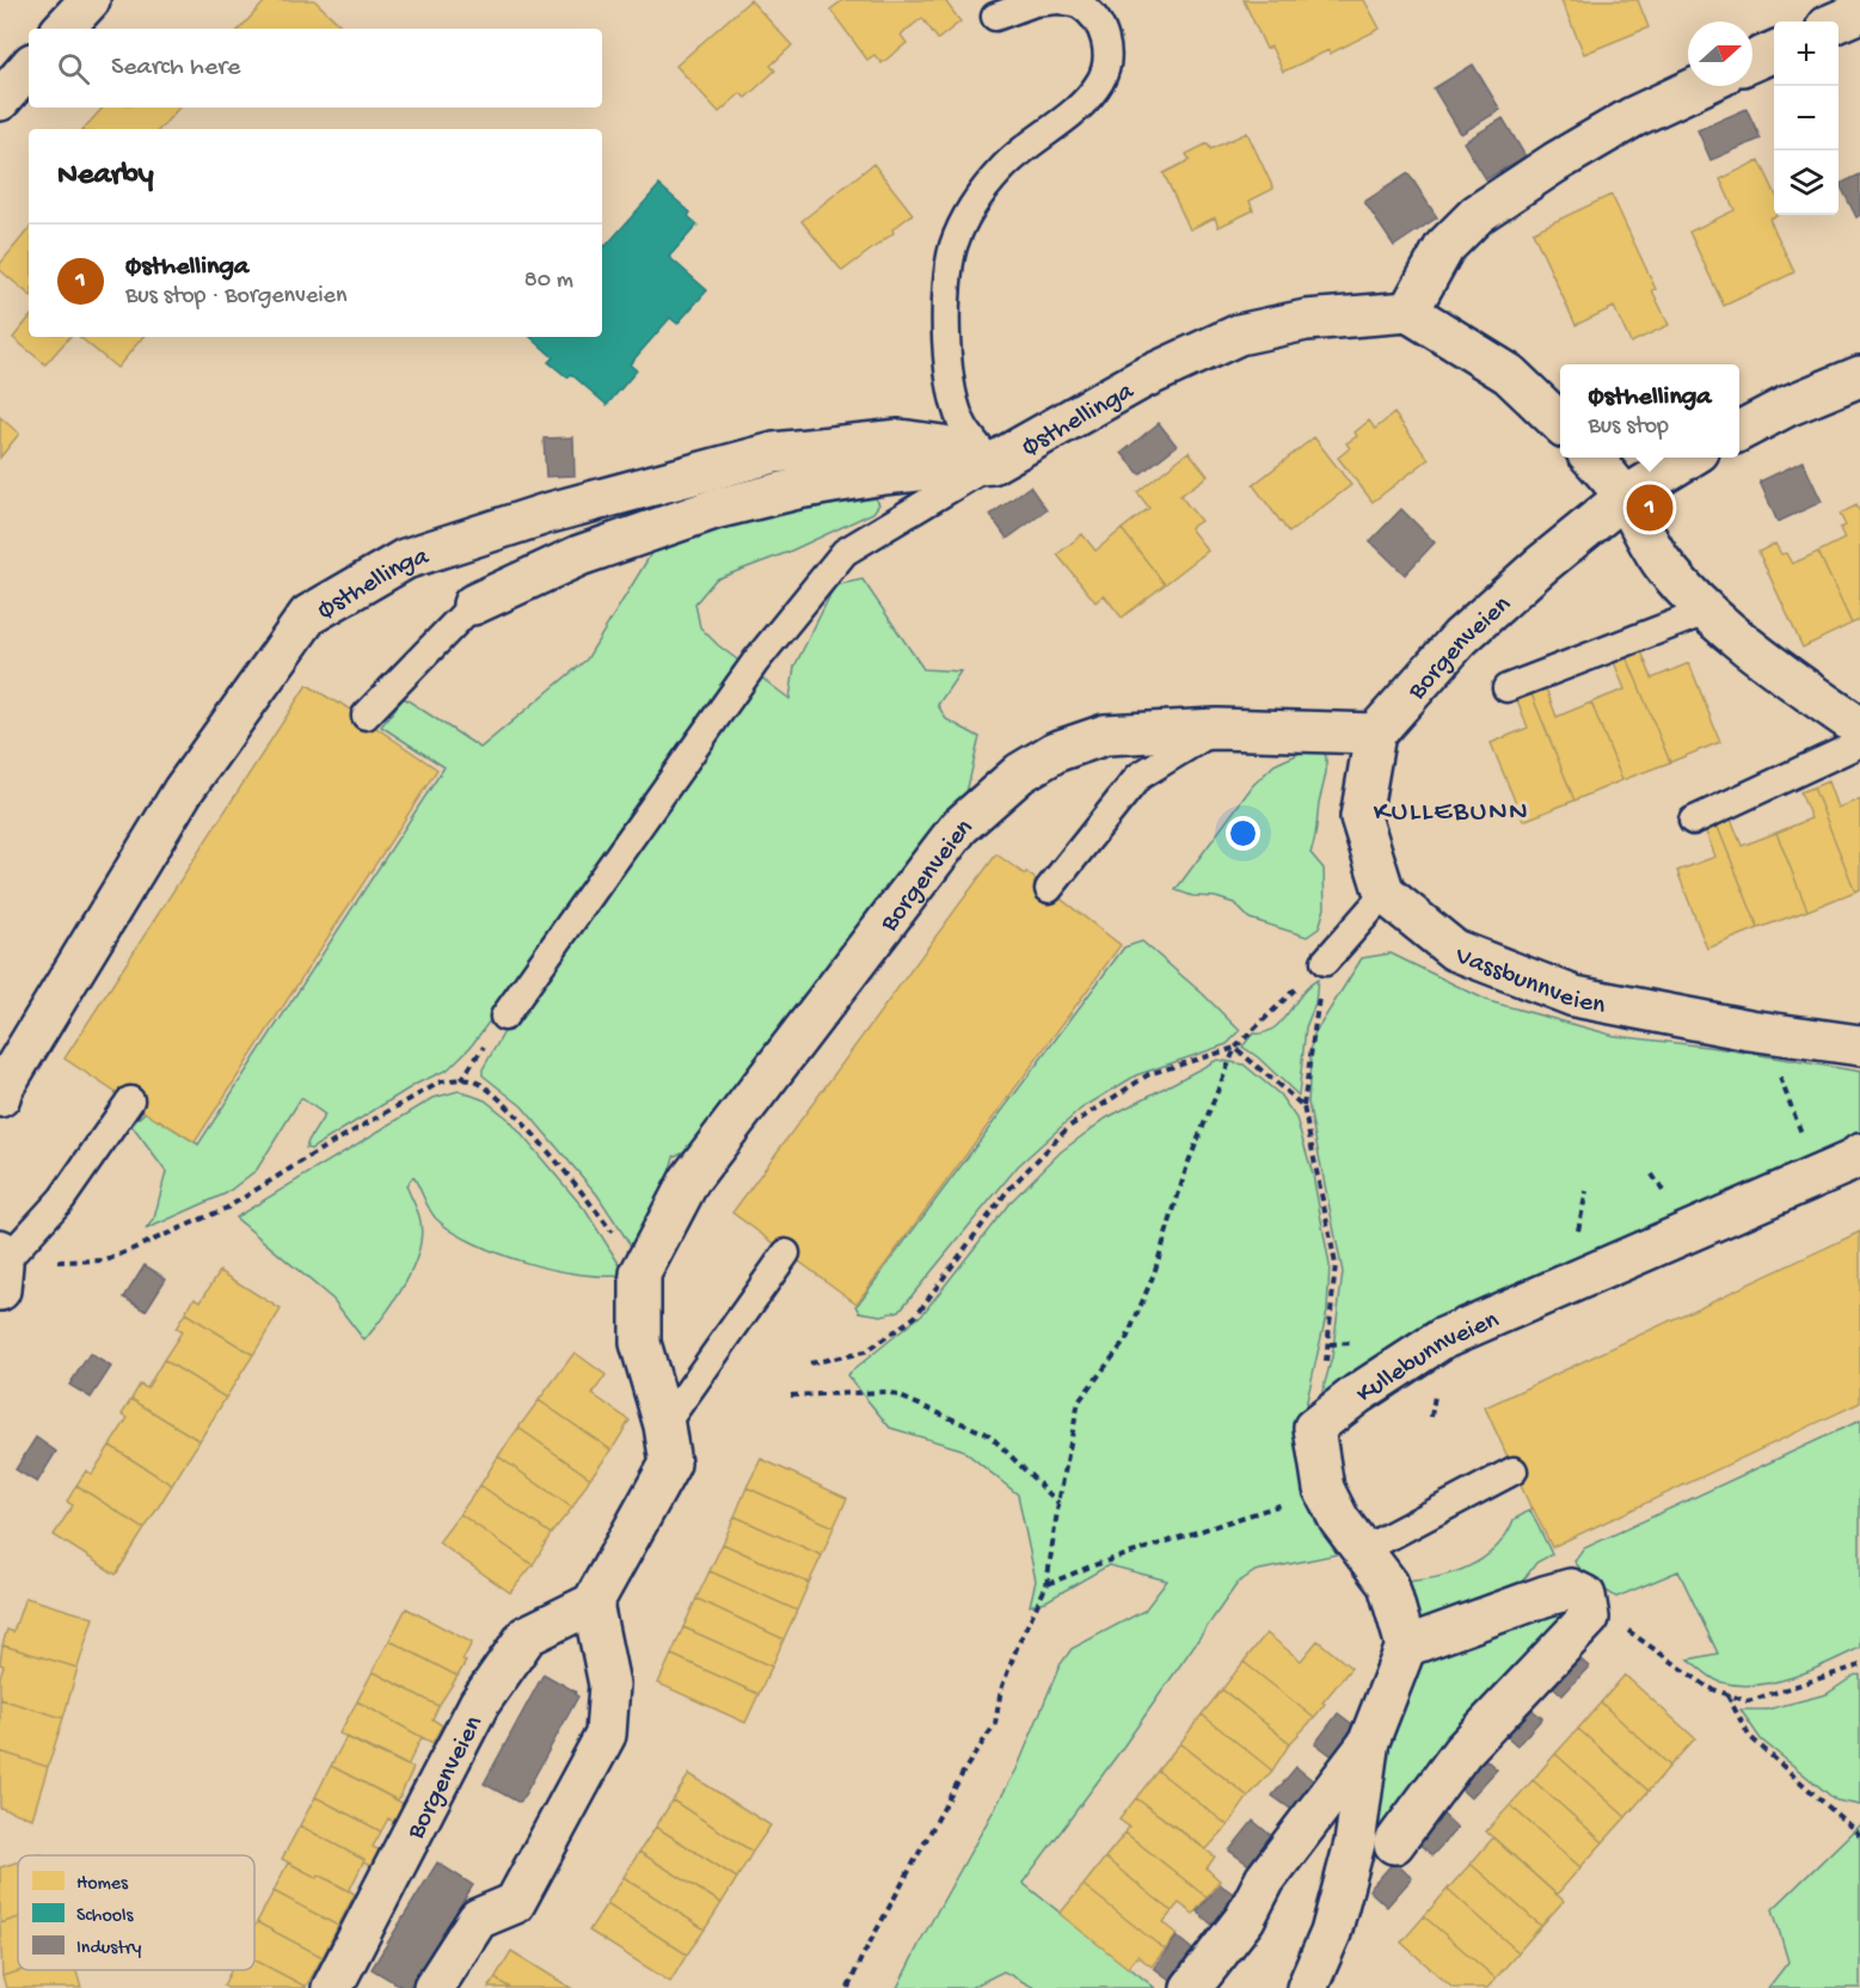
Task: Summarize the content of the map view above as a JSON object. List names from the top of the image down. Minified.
{"streets":{"street":["Østhellinga","Borgenveien","Vassbunnveien","Kullebunnveien"]},"districts":["KULLEBUNN"],"legend":["Homes","Schools","Industry"],"north":"right","page":{"map_buttons":["+","−"],"search":"Search here","heading":"Nearby","list":[{"mark":"1","name":"Østhellinga","note":"Bus stop · Borgenveien","value":"80 m"}],"popup":["Østhellinga","Bus stop"],"pins":"1"}}
